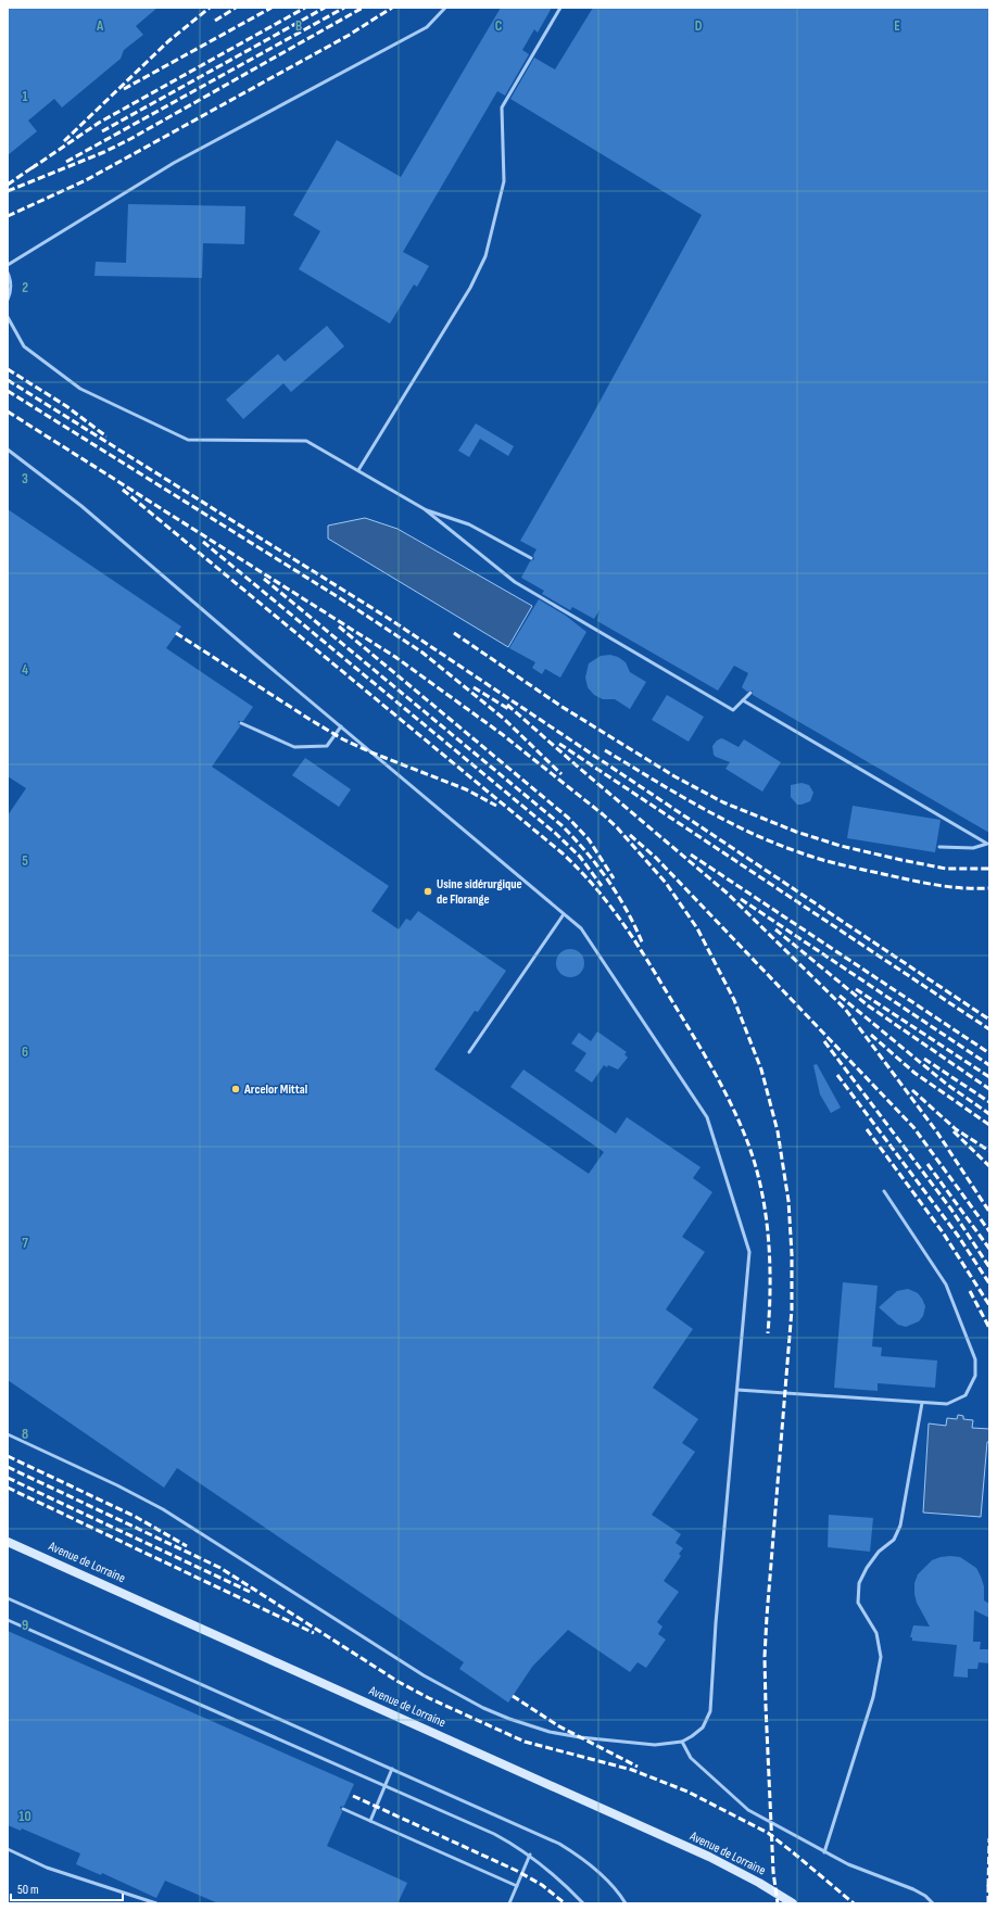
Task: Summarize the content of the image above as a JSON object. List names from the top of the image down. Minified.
{"streets":{"main road":["Avenue de Lorraine"]},"places":["Usine sidérurgique de Florange","Arcelor Mittal"],"scale_bar":"50 m","grid":{"columns":["A","B","C","D","E"],"rows":["1","2","3","4","5","6","7","8","9","10"]}}
